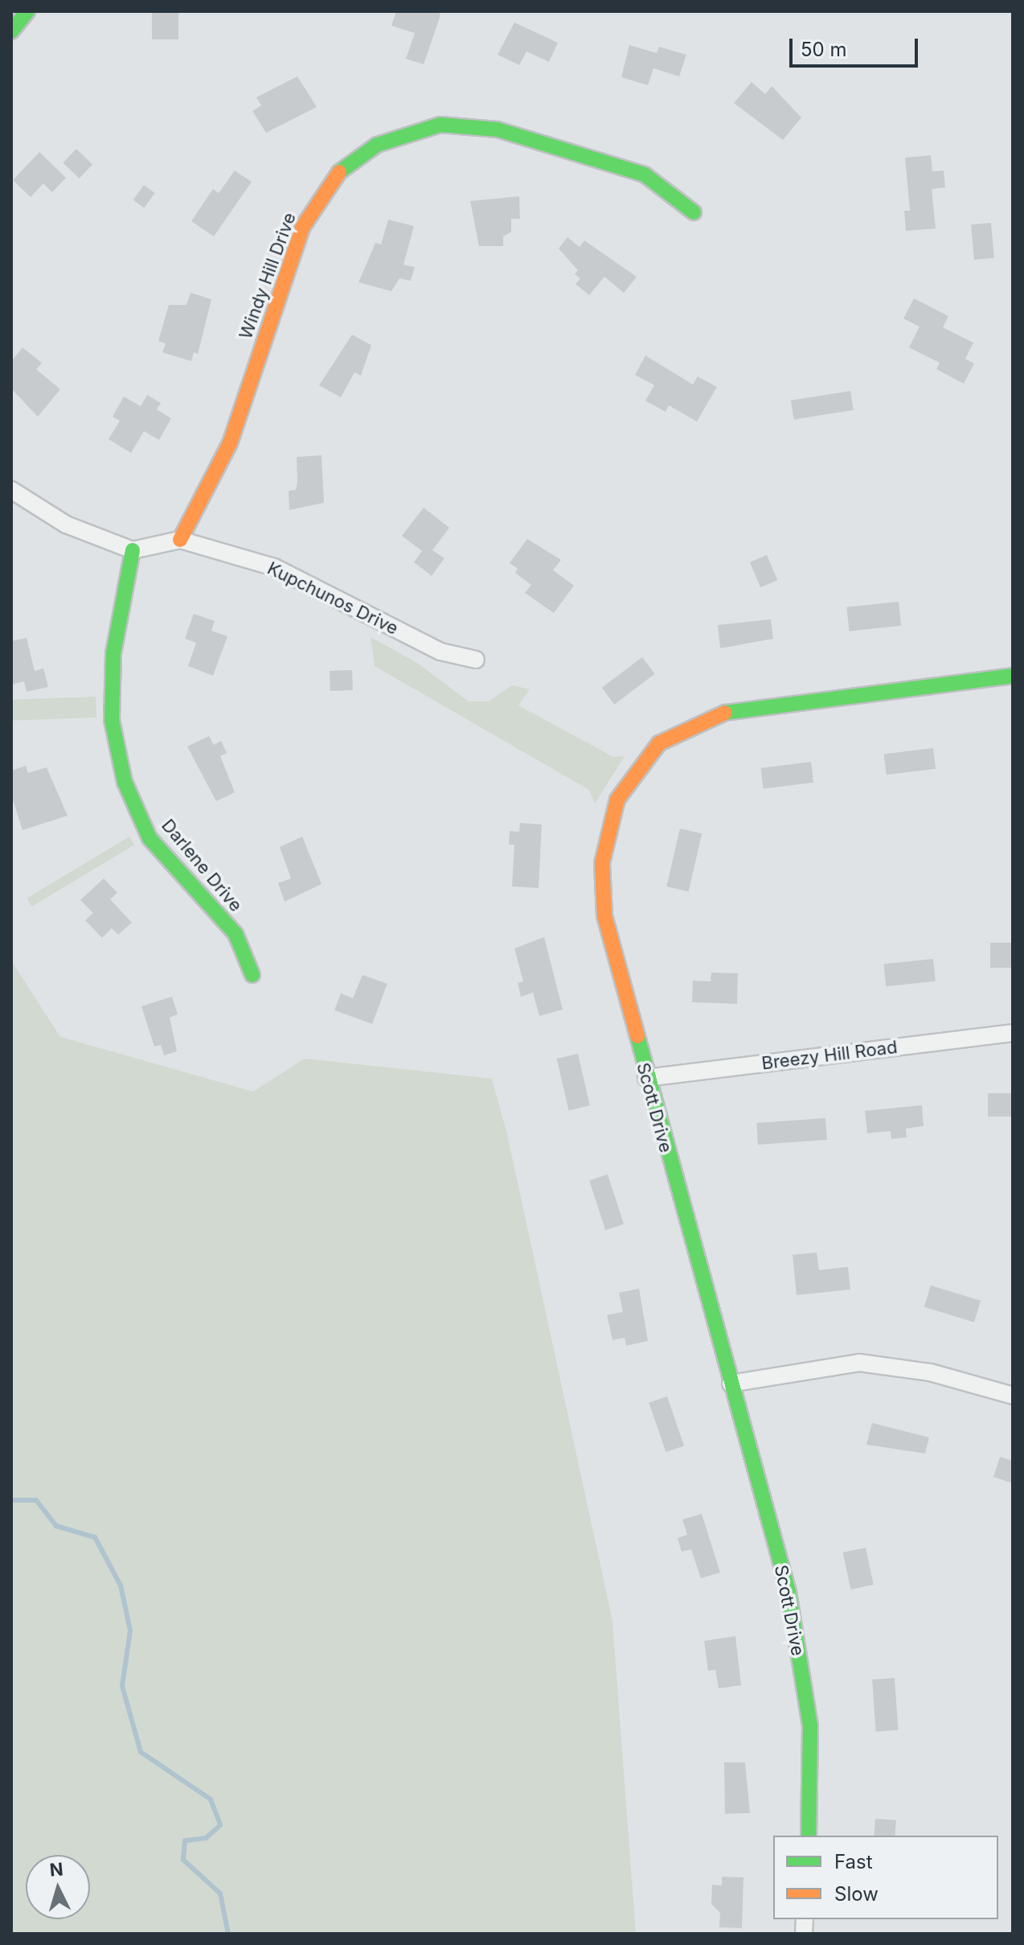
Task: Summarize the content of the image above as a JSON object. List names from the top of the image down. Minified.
{"streets":{"street":["Windy Hill Drive","Kupchunos Drive","Darlene Drive","Breezy Hill Road","Scott Drive"]},"crossings":[["Windy Hill Drive","Kupchunos Drive"],["Kupchunos Drive","Darlene Drive"],["Breezy Hill Road","Scott Drive"]],"legend":["Fast","Slow"],"scale_bar":"50 m","north":"top"}
